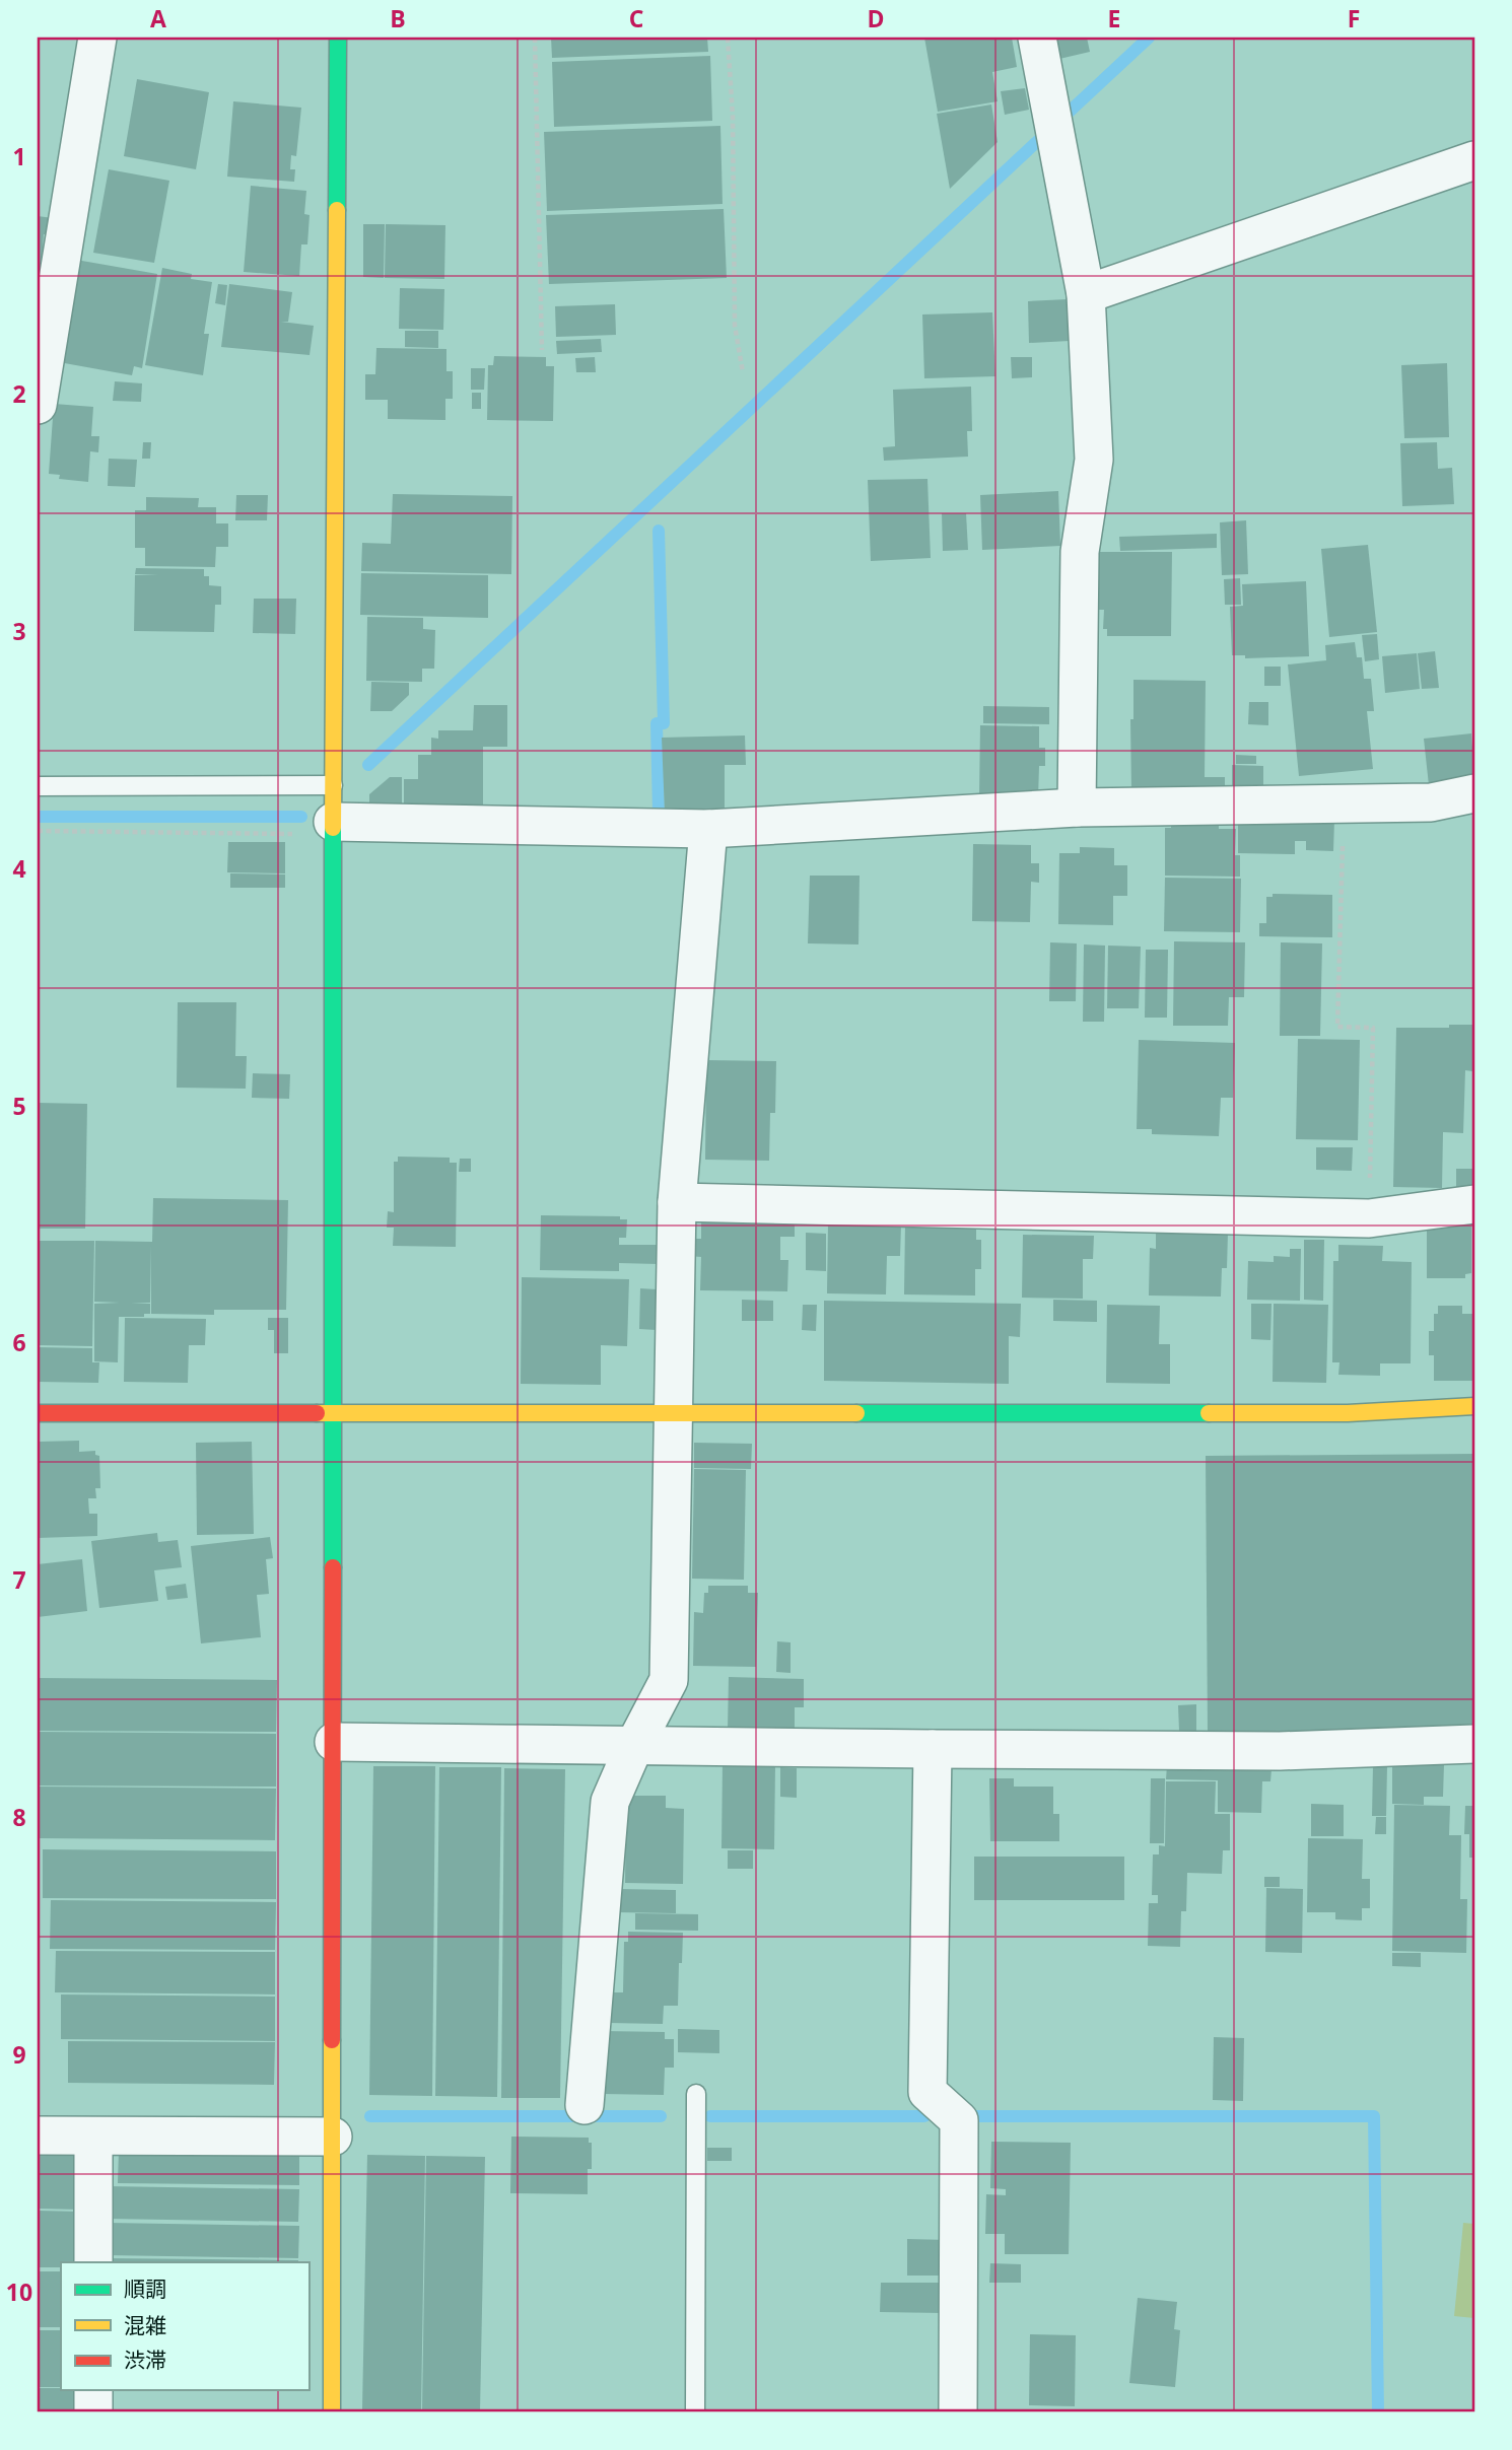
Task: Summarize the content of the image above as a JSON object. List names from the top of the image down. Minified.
{"legend":["順調","混雑","渋滞"],"grid":{"columns":["A","B","C","D","E","F"],"rows":["1","2","3","4","5","6","7","8","9","10"]}}
